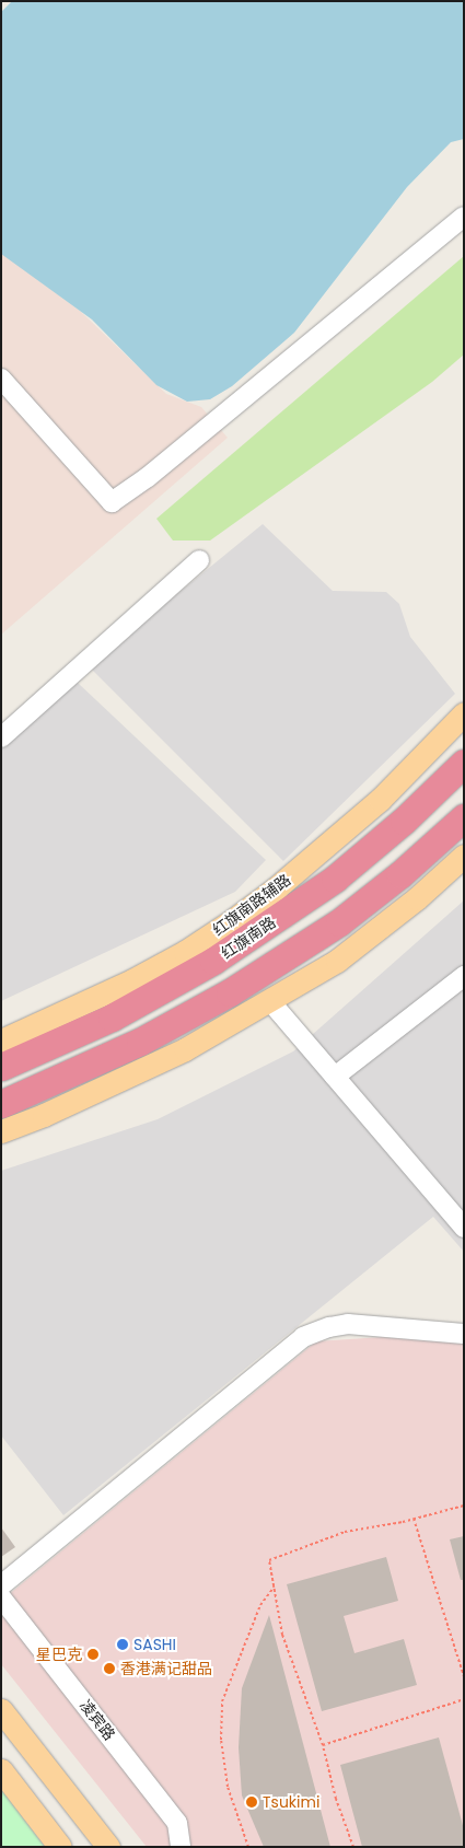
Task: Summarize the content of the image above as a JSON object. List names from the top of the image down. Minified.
{"streets":{"highway":["红旗南路"],"main road":["红旗南路辅路"],"street":["凌宾路"]},"places":["SASHI","星巴克","香港满记甜品","Tsukimi"]}
